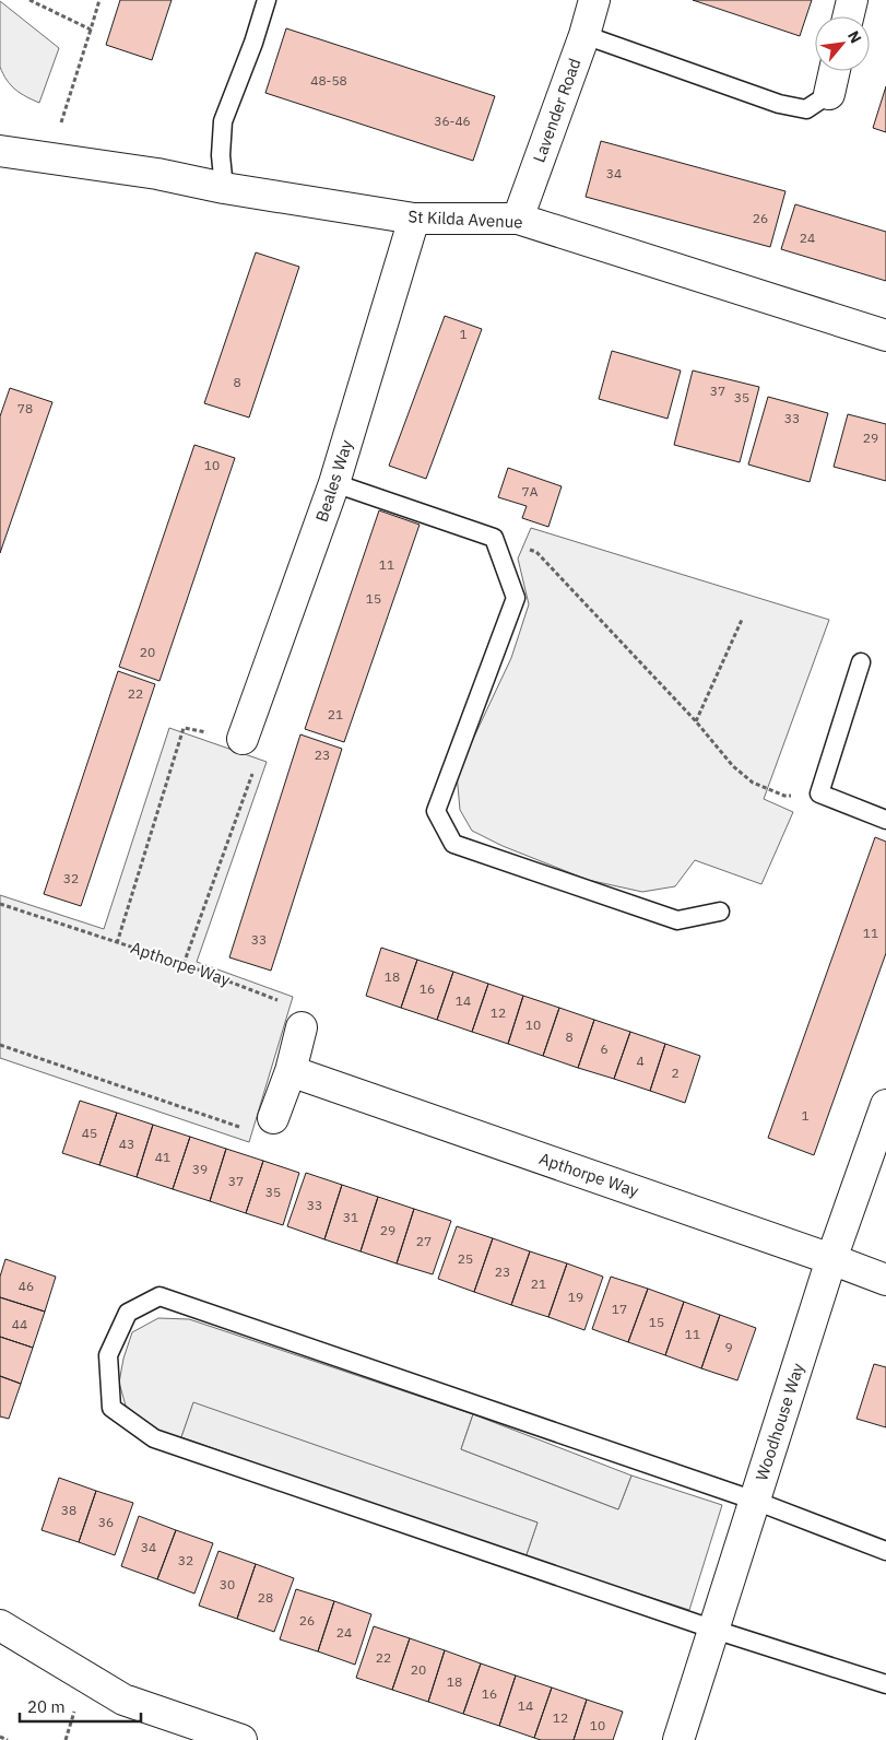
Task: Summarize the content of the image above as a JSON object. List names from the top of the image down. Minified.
{"streets":{"street":["Lavender Road","St Kilda Avenue","Beales Way","Apthorpe Way","Woodhouse Way"]},"crossings":[["Lavender Road","St Kilda Avenue"],["St Kilda Avenue","Beales Way"],["Apthorpe Way","Woodhouse Way"]],"house_numbers":["48-58","36-46","34","26","24","1","8","37","35","78","33","29","10","7A","11","15","20","22","21","23","32","11","33","18","16","14","12","10","8","6","4","2","1","45","43","41","39","37","35","33","31","29","27","25","23","21","46","19","17","15","44","11","9","38","36","34","32","30","28","26","24","22","20","18","16","14","12","10"],"scale_bar":"20 m","north":"top right"}
